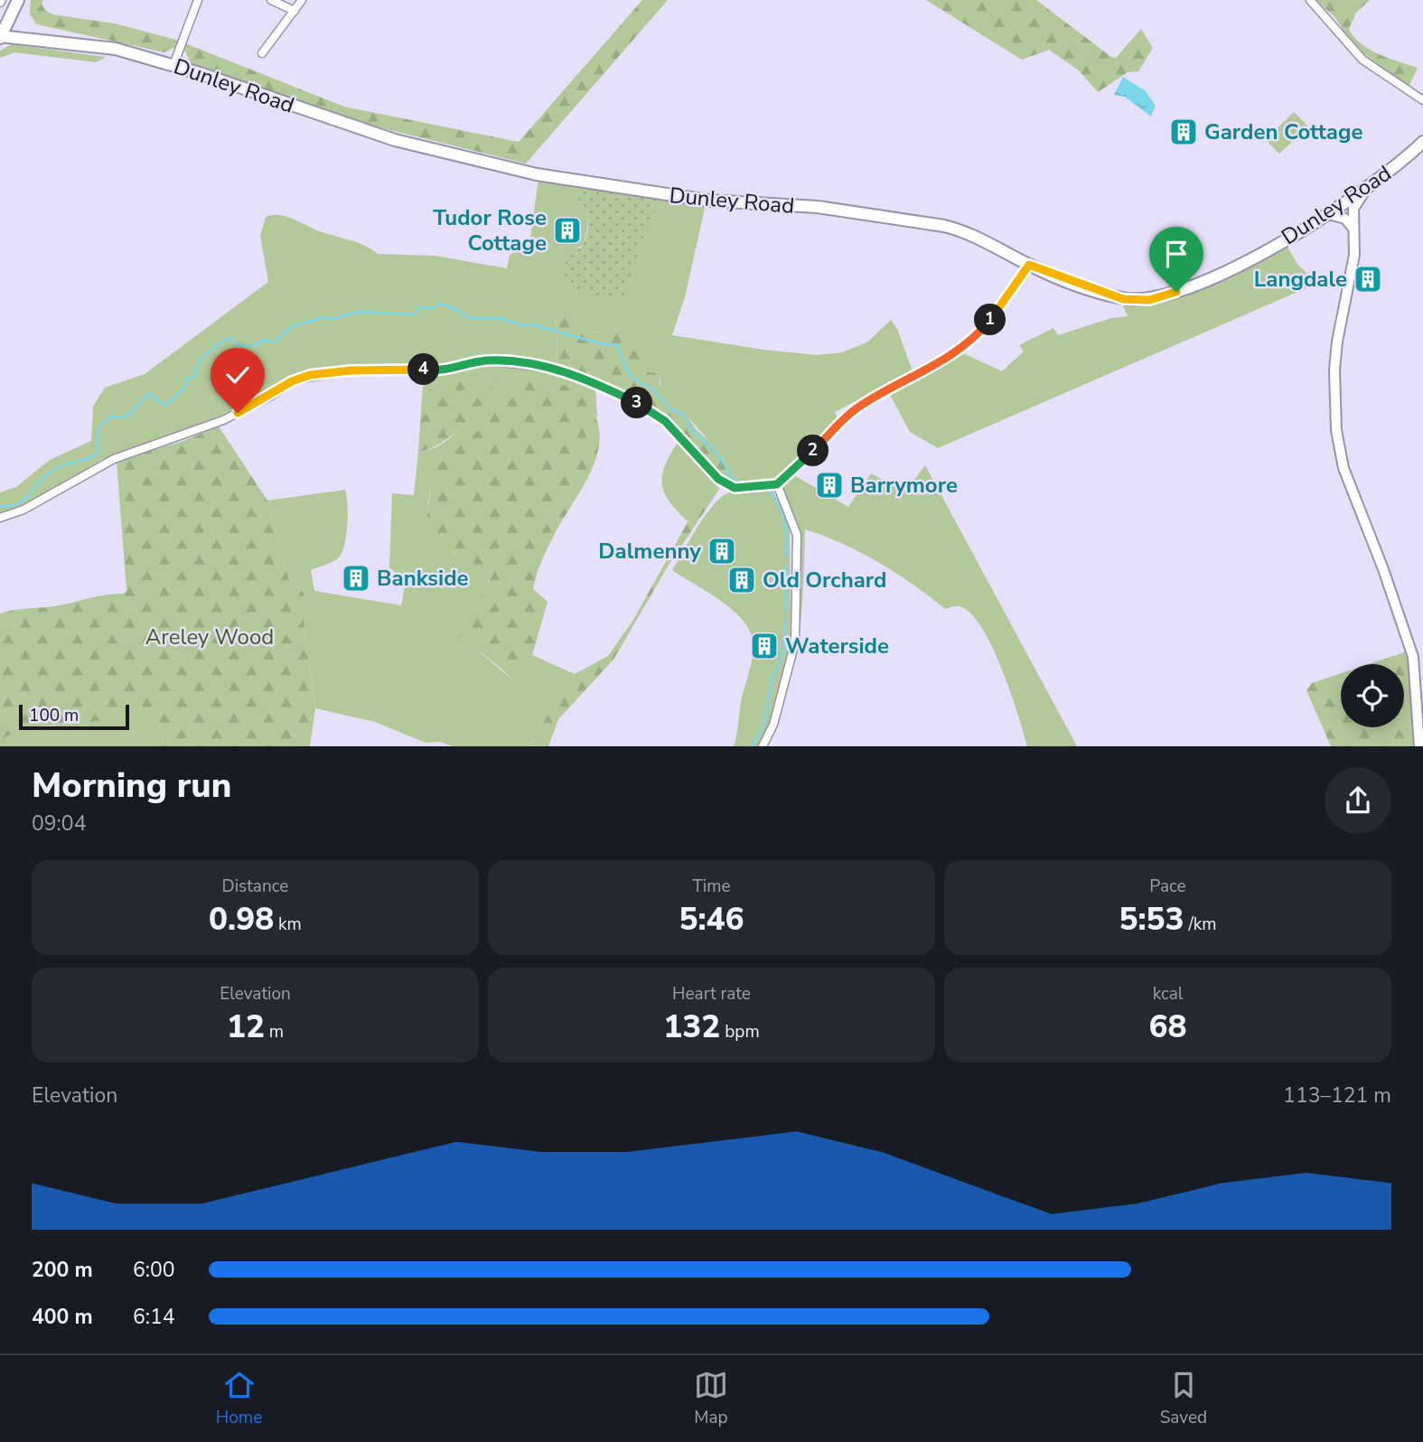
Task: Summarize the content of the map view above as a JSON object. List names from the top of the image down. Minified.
{"streets":{"main road":["Dunley Road"]},"parks":["Areley Wood"],"places":{"building":["Garden Cottage","Tudor Rose Cottage","Langdale","Barrymore","Dalmenny","Bankside","Old Orchard","Waterside"]},"scale_bar":"100 m","page":{"pins":["1","4","3","2"],"scale":"100 m","heading":["Morning run","09:04"],"stats":[["Distance","0.98 km"],["Time","5:46"],["Pace","5:53 /km"],["Elevation","12 m"],["Heart rate","132 bpm"],["kcal","68"]],"chart":["Elevation","113–121 m"],"list":[{"name":"200 m","note":"6:00"},{"name":"400 m","note":"6:14"}],"tabs":["Home","Map","Saved"]}}
